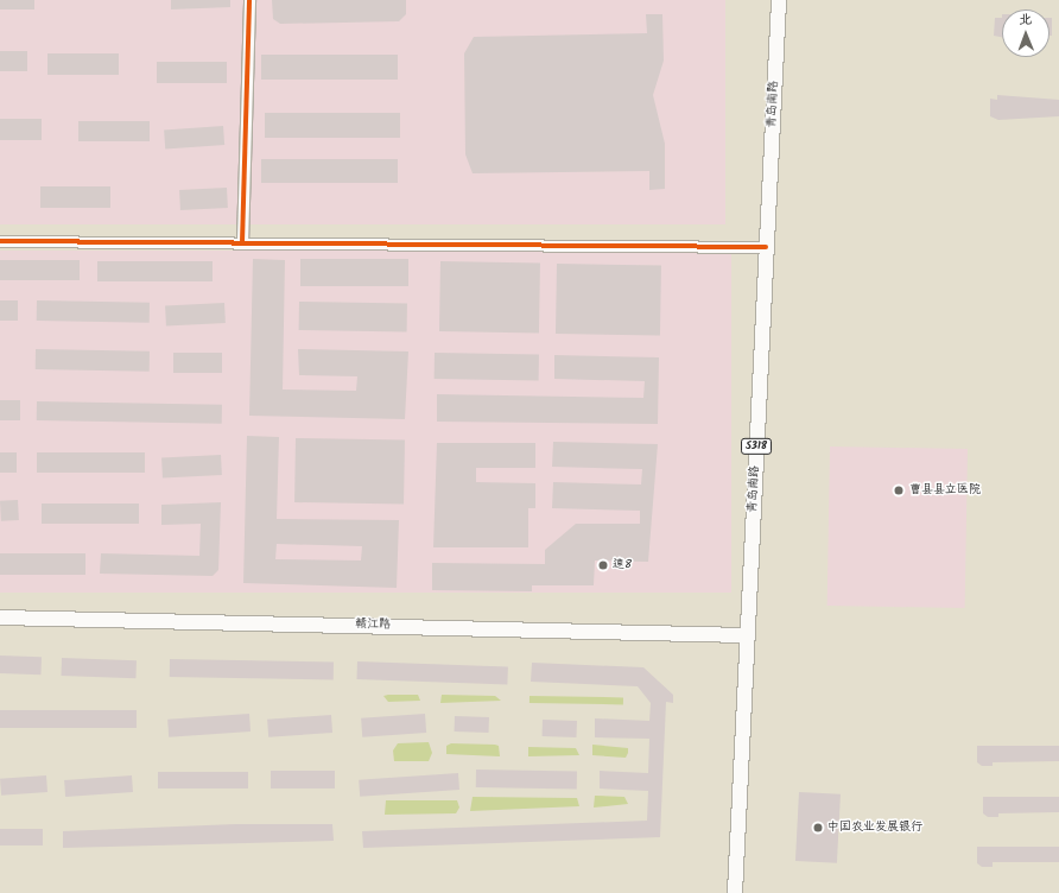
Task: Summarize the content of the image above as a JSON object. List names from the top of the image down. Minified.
{"streets":{"main road":["青岛南路","S318","赣江路"]},"crossings":[["青岛南路","赣江路"]],"places":["曹县县立医院","速8","中国农业发展银行"],"north":"top"}
